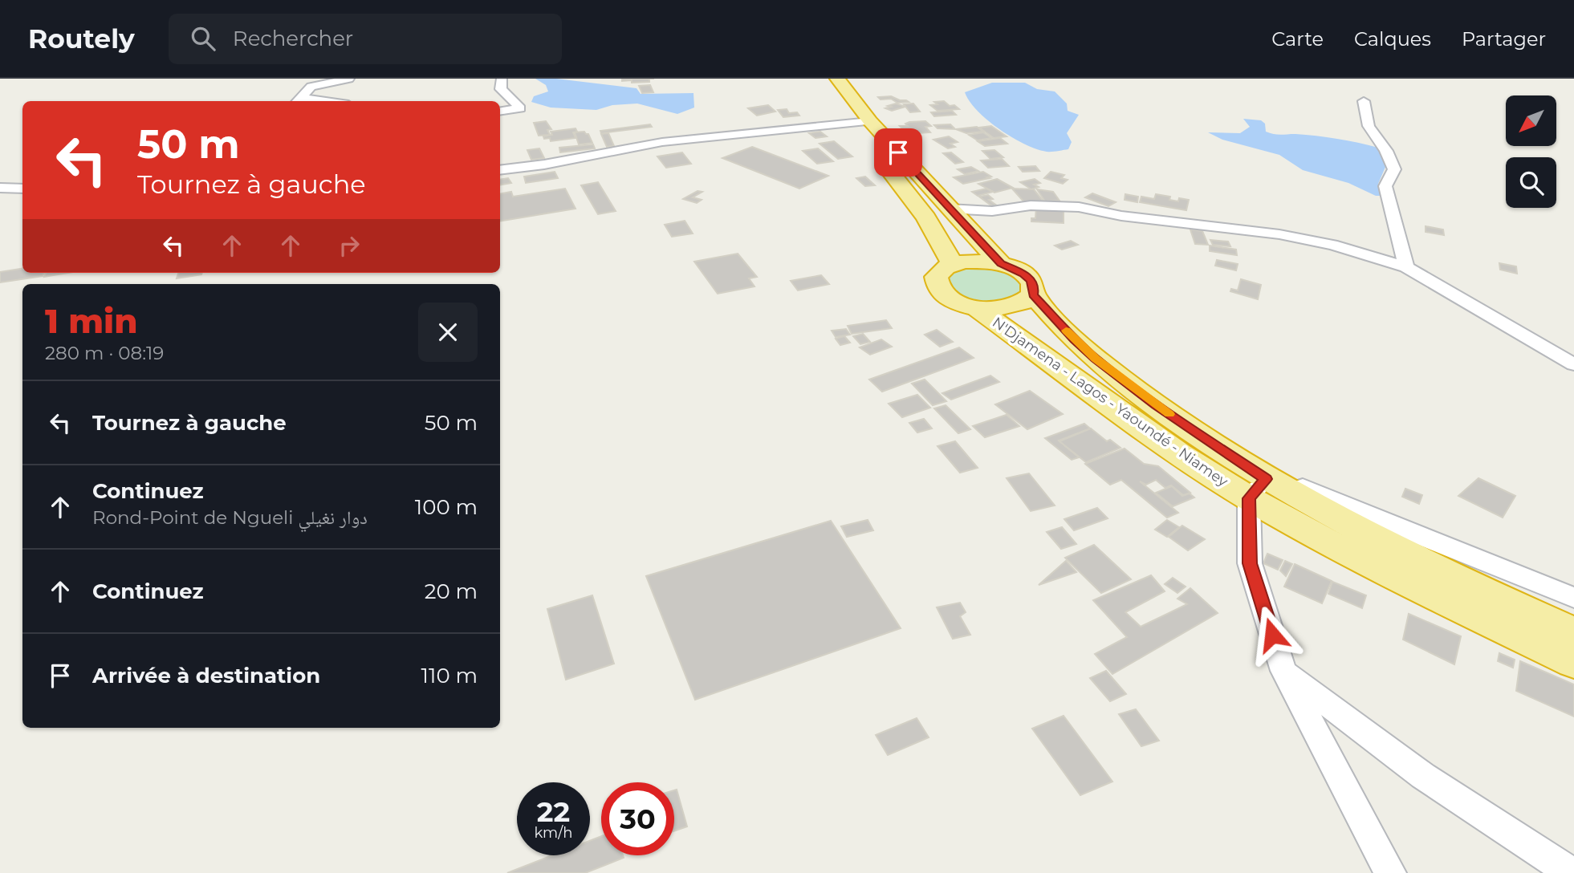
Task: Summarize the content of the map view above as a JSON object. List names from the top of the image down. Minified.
{"streets":{"highway":["N'Djamena - Lagos - Yaoundé - Niamey"]},"north":"bottom left","page":{"header":"Routely","search":"Rechercher","nav":["Carte","Calques","Partager"],"turn":["50 m","Tournez à gauche"],"heading":["1 min","280 m · 08:19"],"list":[{"name":"Tournez à gauche","value":"50 m"},{"name":"Continuez","note":"Rond-Point de Ngueli دوار نغيلي","value":"100 m"},{"name":"Continuez","value":"20 m"},{"name":"Arrivée à destination","value":"110 m"}],"speed":"22 km/h","limit":"30"}}
